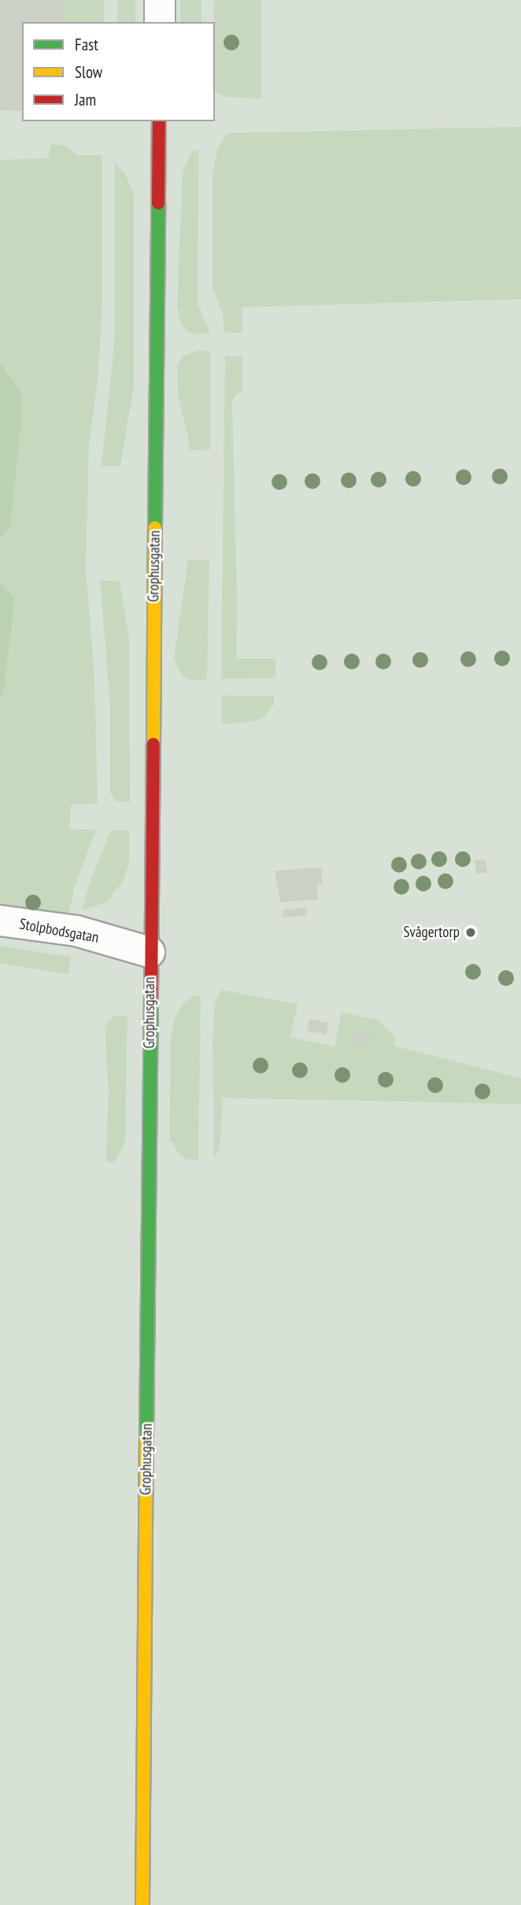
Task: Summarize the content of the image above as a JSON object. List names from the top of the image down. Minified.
{"streets":{"street":["Grophusgatan","Stolpbodsgatan"]},"crossings":[["Grophusgatan","Stolpbodsgatan"]],"places":["Svågertorp"],"legend":["Fast","Slow","Jam"]}
